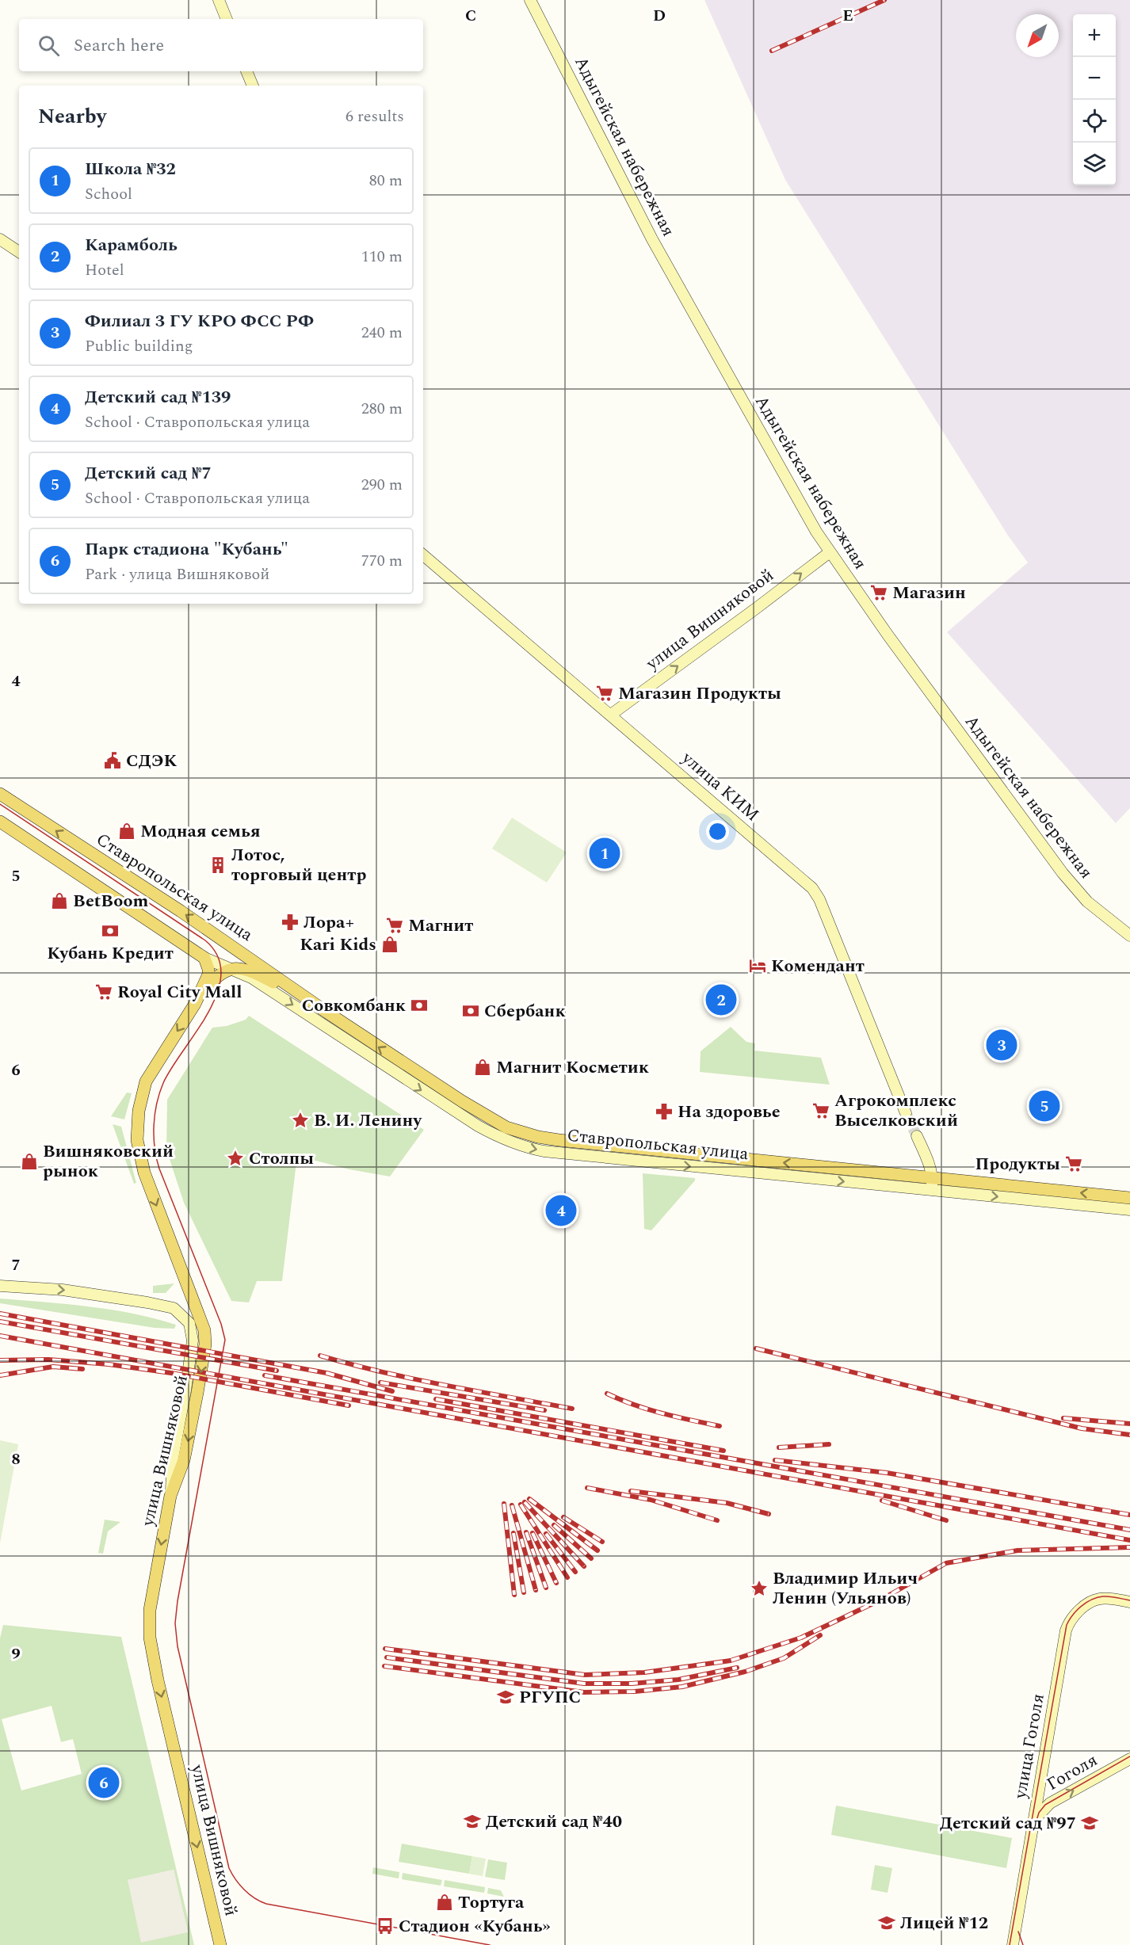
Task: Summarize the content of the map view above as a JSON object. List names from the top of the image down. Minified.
{"streets":{"main road":["улица Вишняковой","Ставропольская улица"],"street":["Адыгейская набережная","улица КИМ","улица Гоголя","Гоголя"]},"crossings":[["Адыгейская набережная","улица Вишняковой"],["улица Вишняковой","улица КИМ"],["улица Вишняковой","Ставропольская улица"],["улица Гоголя","Гоголя"]],"one_way":["Гоголя"],"places":{"supermarket":["Магазин","Магазин Продукты","Магнит","Royal City Mall","Агрокомплекс Выселковский","Продукты"],"public building":["СДЭК"],"shop":["Модная семья","BetBoom","Kari Kids","Магнит Косметик","Вишняковский рынок","Тортуга"],"building":["Лотос, торговый центр"],"pharmacy":["Лора+","На здоровье"],"bank":["Кубань Кредит","Совкомбанк","Сбербанк"],"hotel":["Комендант"],"place":["В. И. Ленину","Столпы","Владимир Ильич Ленин (Ульянов)"],"school or university":["РГУПС","Детский сад №40","Детский сад №97","Лицей №12"],"bus stop":["Стадион «Кубань»"]},"north":"bottom left","page":{"map_buttons":["+","−"],"search":"Search here","heading":["Nearby","6 results"],"list":[{"mark":"1","name":"Школа №32","note":"School","value":"80 m"},{"mark":"2","name":"Карамболь","note":"Hotel","value":"110 m"},{"mark":"3","name":"Филиал 3 ГУ КРО ФСС РФ","note":"Public building","value":"240 m"},{"mark":"4","name":"Детский сад №139","note":"School · Ставропольская улица","value":"280 m"},{"mark":"5","name":"Детский сад №7","note":"School · Ставропольская улица","value":"290 m"},{"mark":"6","name":"Парк стадиона \"Кубань\"","note":"Park · улица Вишняковой","value":"770 m"}],"pins":["1","2","3","5","4","6"]},"grid":{"columns":["C","D","E"],"rows":["4","5","6","7","8","9"]}}
